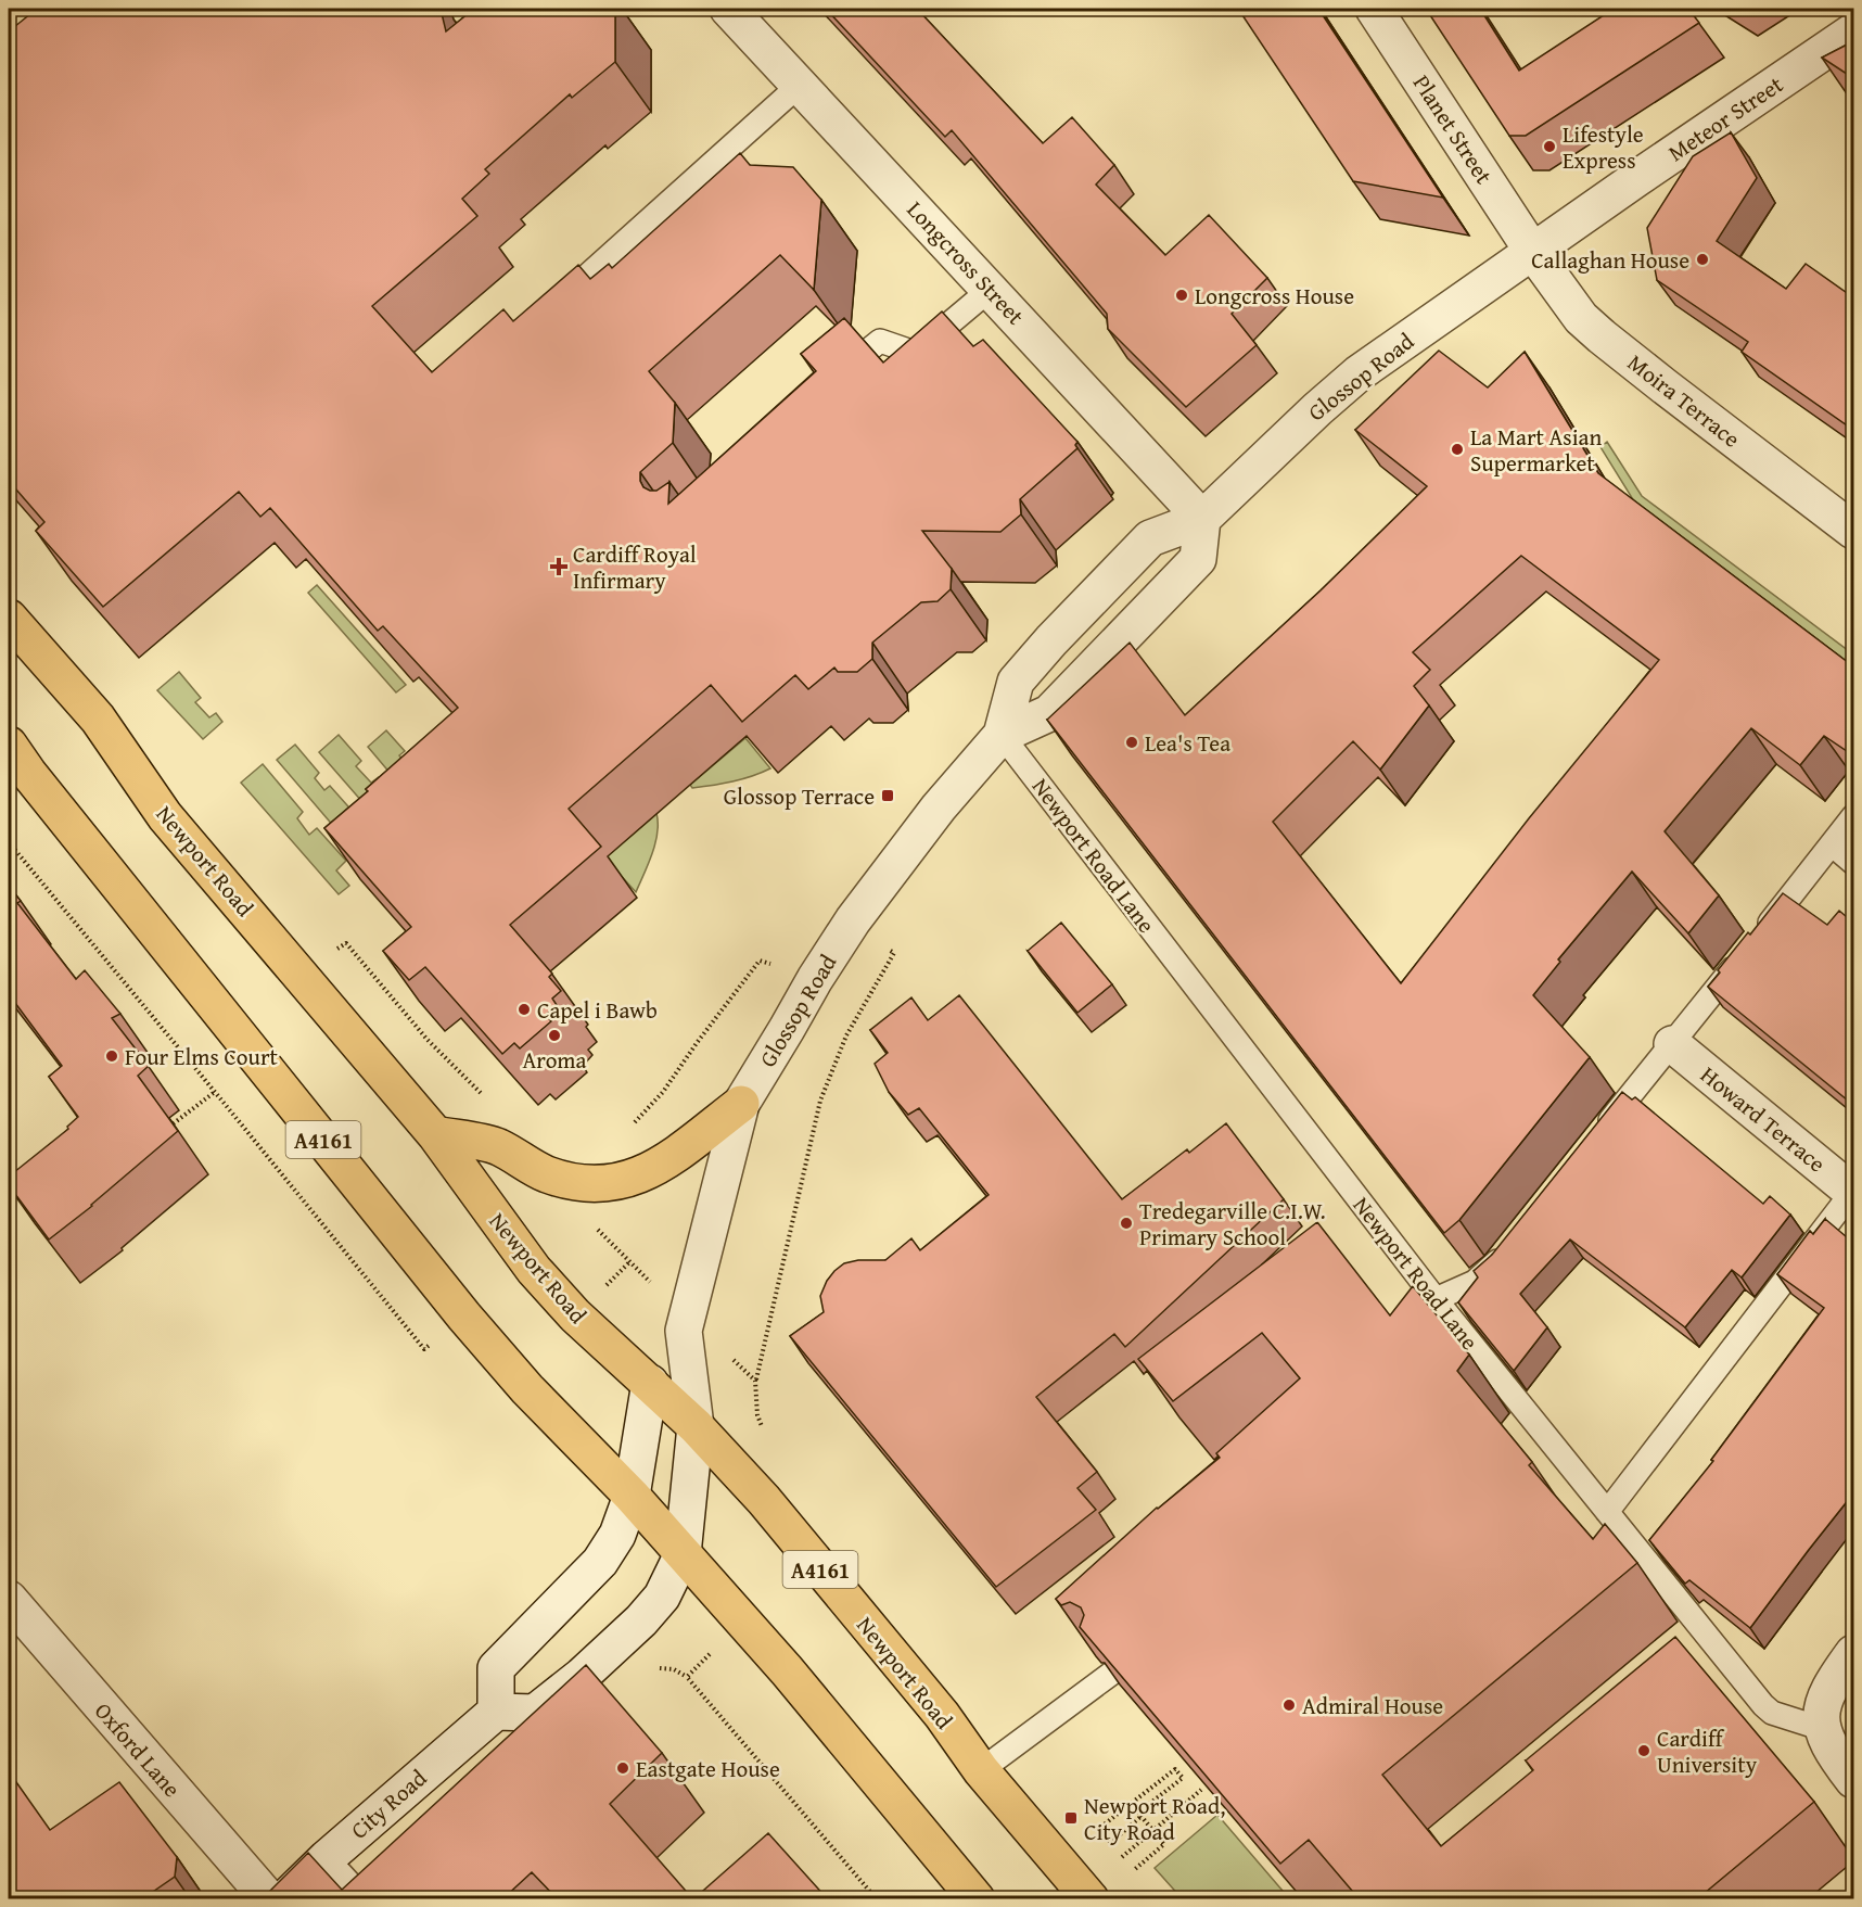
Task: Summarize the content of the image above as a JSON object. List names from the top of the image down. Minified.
{"streets":{"main road":["Newport Road","A4161"],"street":["Meteor Street","Planet Street","Longcross Street","Glossop Road","Moira Terrace","Howard Terrace","Oxford Lane","City Road"],"lane":["Newport Road Lane"]},"crossings":[["Meteor Street","Planet Street"],["Meteor Street","Glossop Road"],["Meteor Street","Moira Terrace"],["Planet Street","Glossop Road"],["Planet Street","Moira Terrace"],["Longcross Street","Glossop Road"],["Glossop Road","Moira Terrace"],["Glossop Road","Newport Road Lane"],["Glossop Road","Newport Road"],["Glossop Road","A4161"]],"places":{"other":["Lifestyle Express","Callaghan House","Longcross House","La Mart Asian Supermarket","Lea's Tea","Capel i Bawb","Aroma","Four Elms Court","Tredegarville C.I.W. Primary School","Admiral House","Cardiff University","Eastgate House"],"health":["Cardiff Royal Infirmary"],"transit":["Glossop Terrace","Newport Road, City Road"]}}
